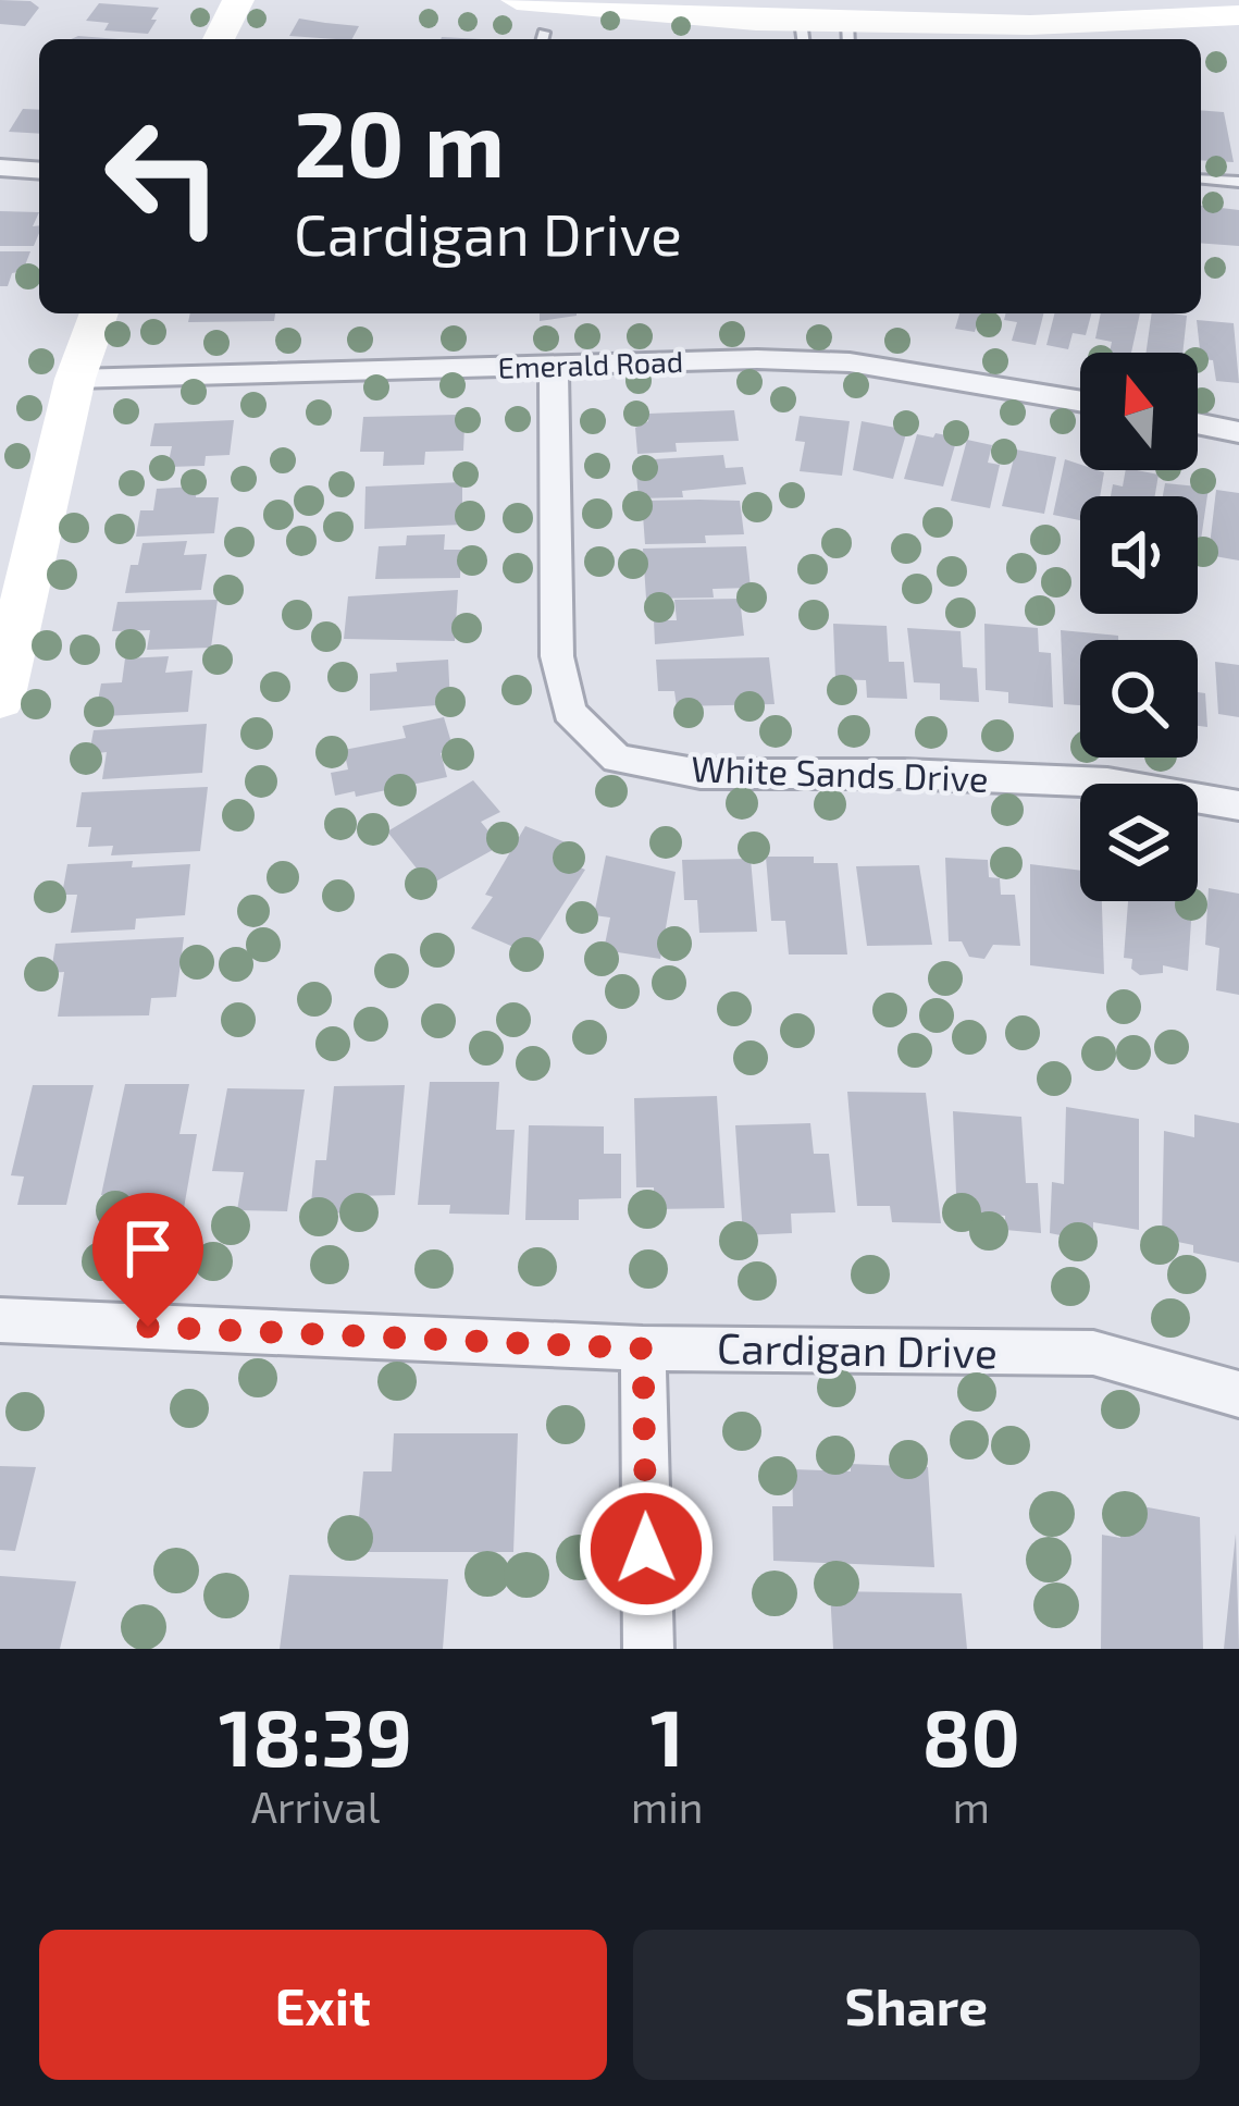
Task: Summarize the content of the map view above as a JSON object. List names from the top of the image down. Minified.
{"streets":{"street":["Emerald Road","White Sands Drive","Cardigan Drive"]},"crossings":[["Emerald Road","White Sands Drive"]],"north":"top","page":{"turn":["20 m","Cardigan Drive"],"eta":["18:39","Arrival","1","min","80","m"],"buttons":["Exit","Share"]}}
